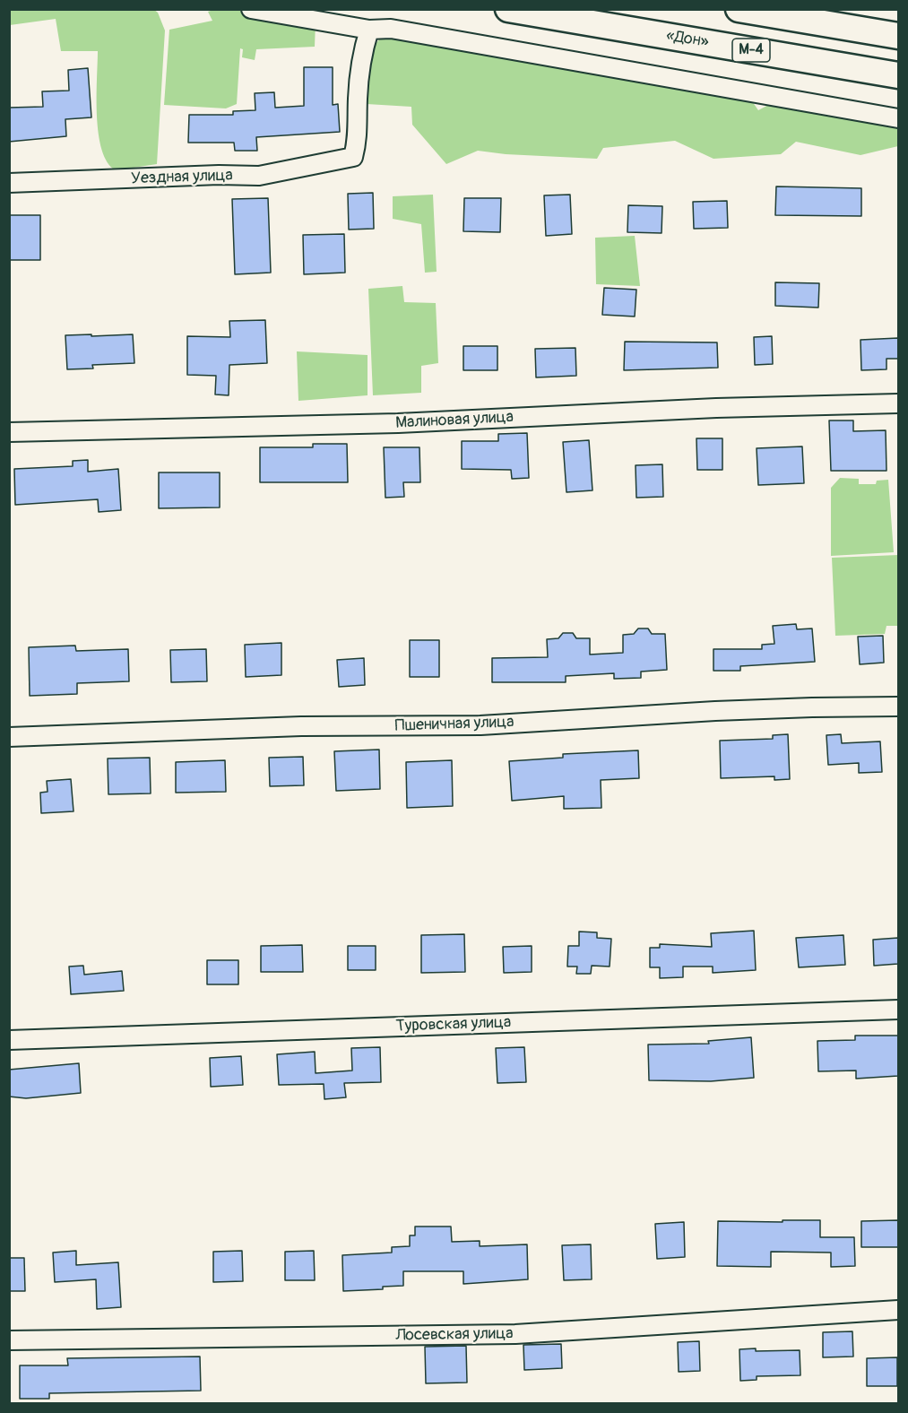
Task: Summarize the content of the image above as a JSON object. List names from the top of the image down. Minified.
{"streets":{"highway":["«Дон»","М-4"],"street":["Уездная улица","Малиновая улица","Пшеничная улица","Туровская улица","Лосевская улица"]}}
